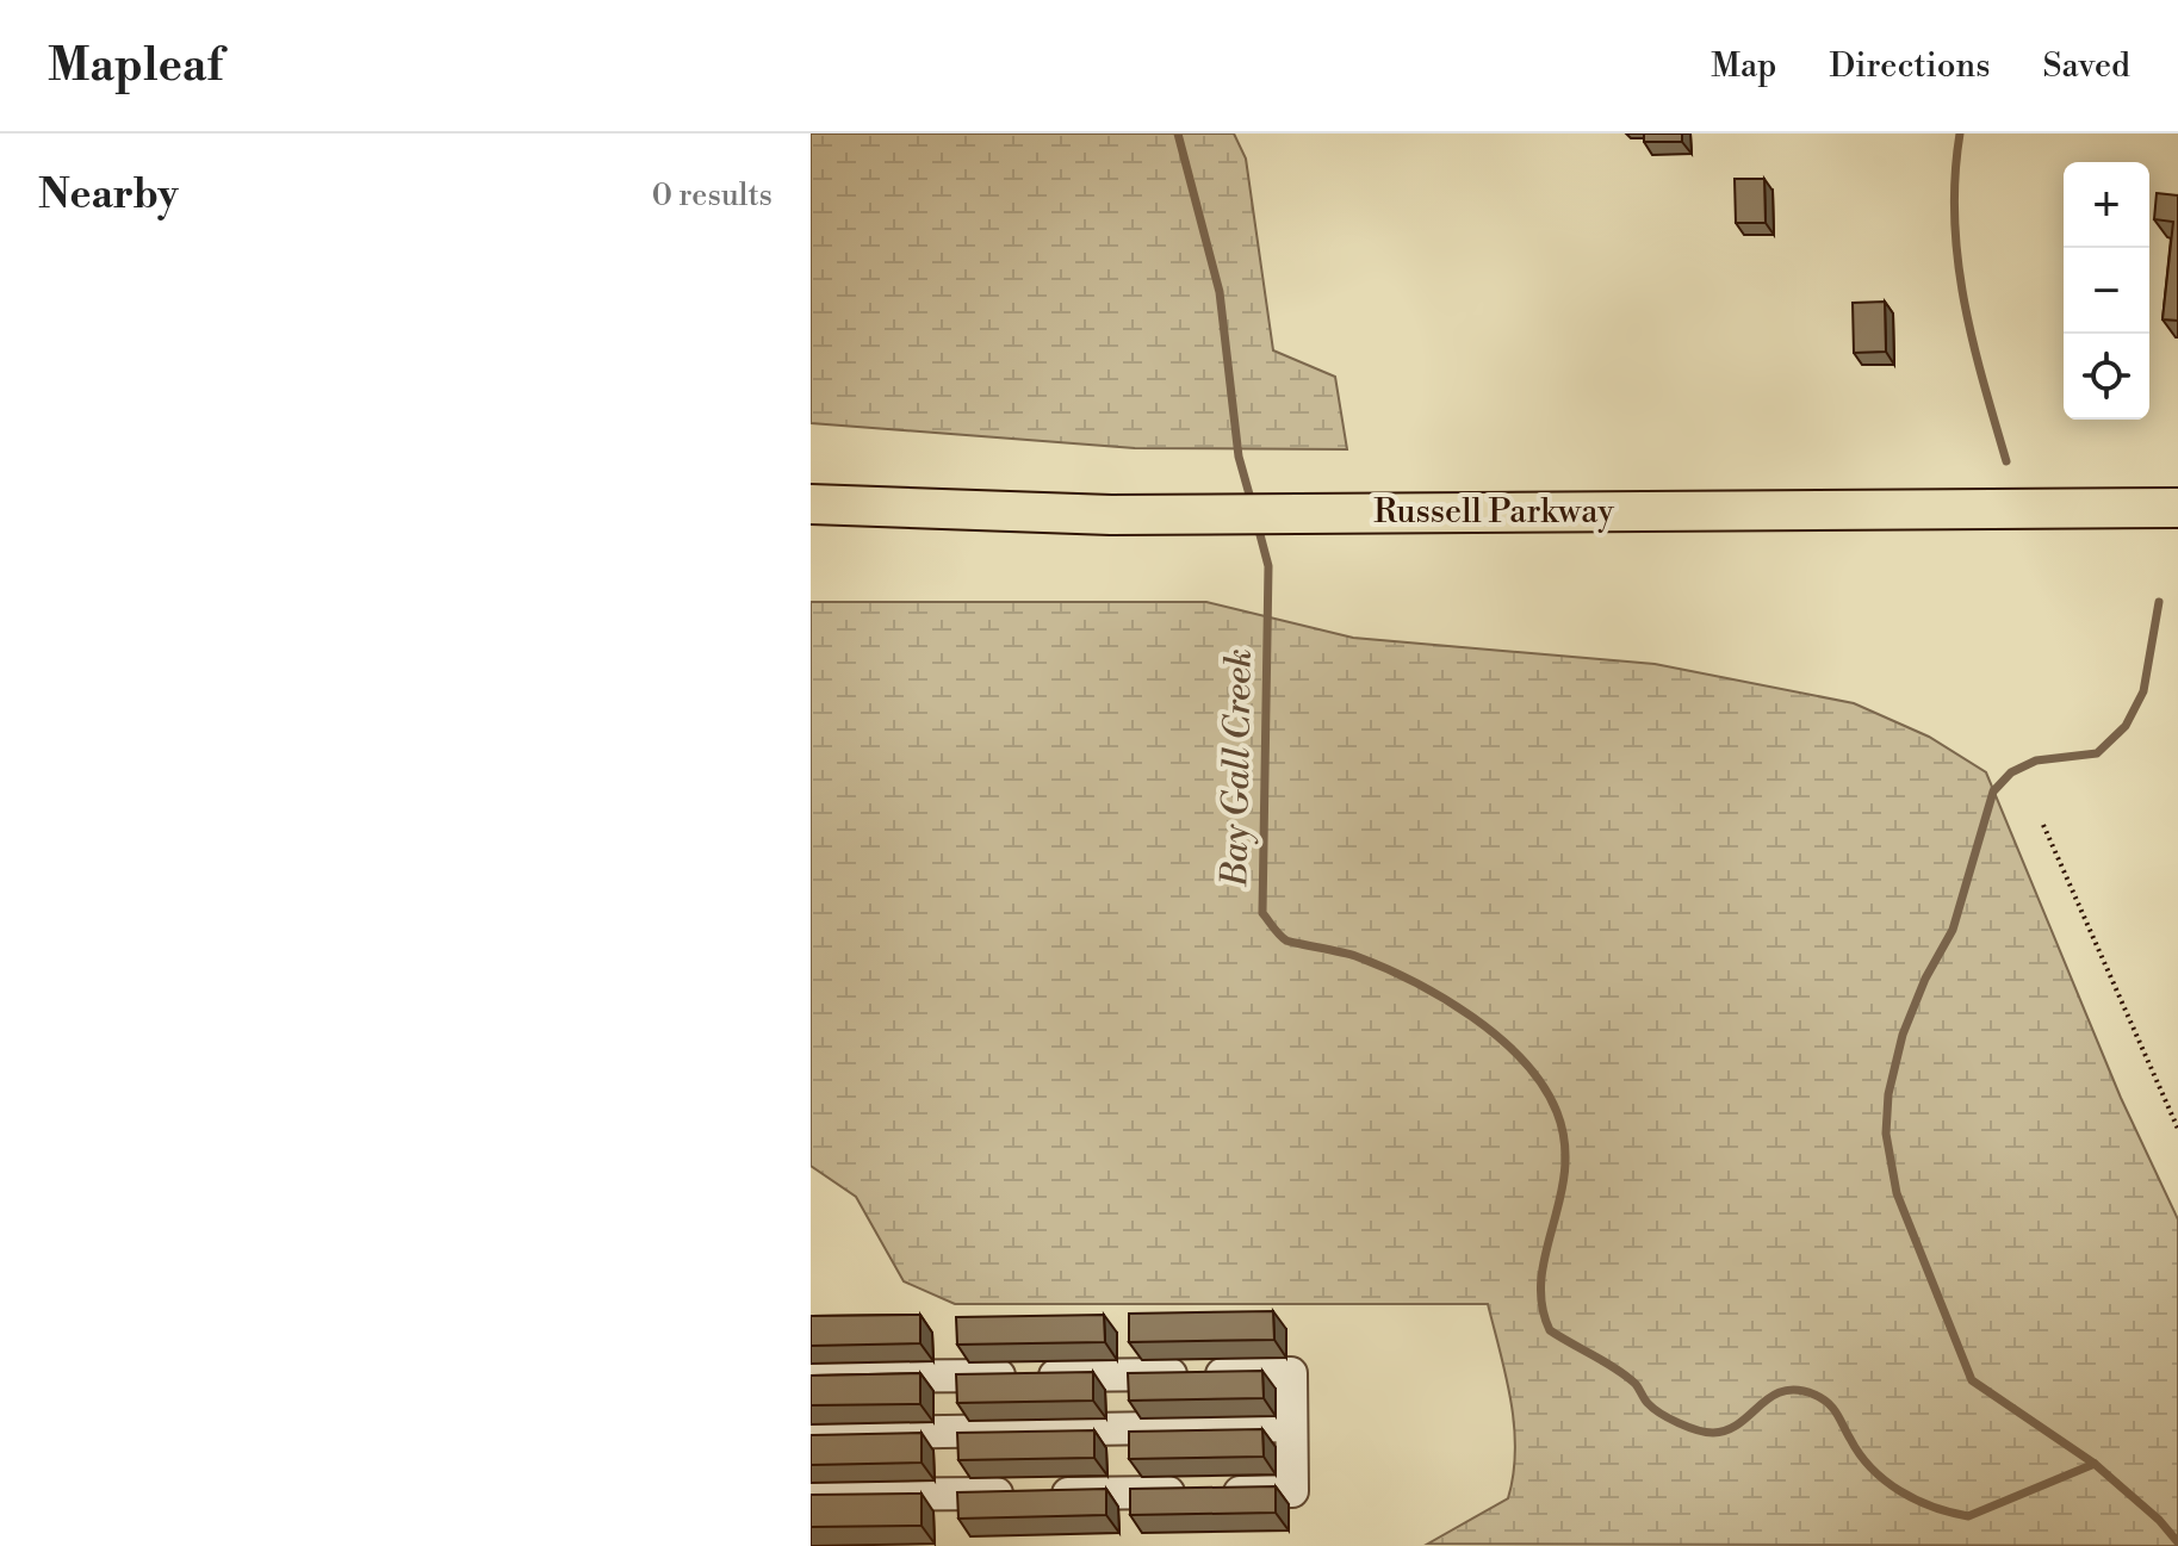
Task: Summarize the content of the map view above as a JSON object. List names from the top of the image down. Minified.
{"streets":{"main road":["Russell Parkway"]},"water":["Bay Gall Creek"],"page":{"header":"Mapleaf","nav":["Map","Directions","Saved"],"heading":["Nearby","0 results"],"map_buttons":["+","−"]}}
